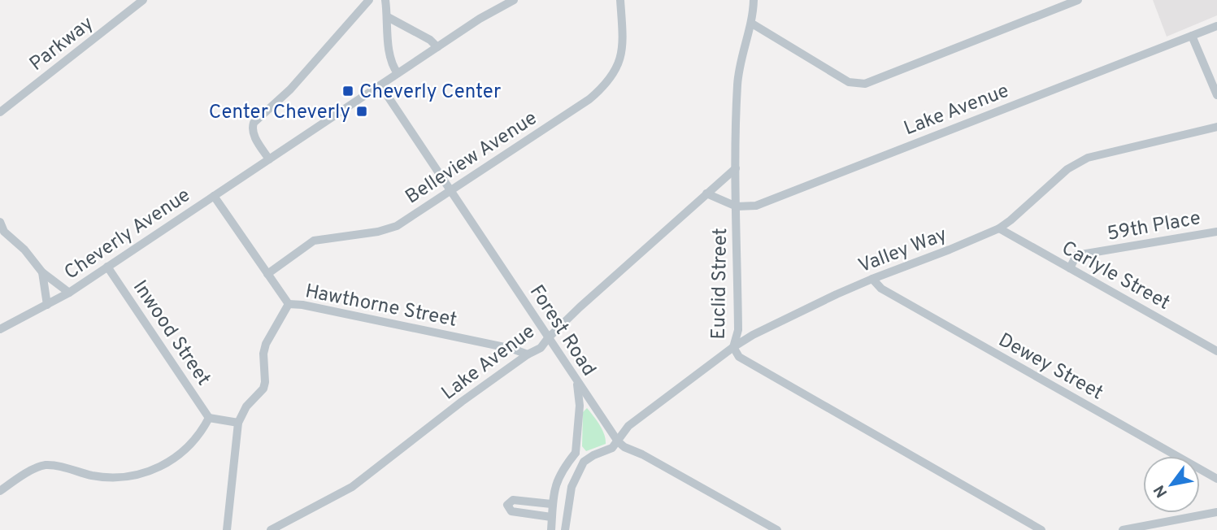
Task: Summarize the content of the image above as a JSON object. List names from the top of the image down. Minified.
{"streets":{"street":["Parkway","Lake Avenue","Belleview Avenue","59th Place","Cheverly Avenue","Valley Way","Carlyle Street","Euclid Street","Hawthorne Street","Forest Road","Inwood Street","Dewey Street"]},"crossings":[["Lake Avenue","Euclid Street"],["Lake Avenue","Hawthorne Street"],["Lake Avenue","Forest Road"],["Belleview Avenue","Hawthorne Street"],["Belleview Avenue","Forest Road"],["59th Place","Carlyle Street"],["Cheverly Avenue","Hawthorne Street"],["Cheverly Avenue","Forest Road"],["Cheverly Avenue","Inwood Street"],["Valley Way","Carlyle Street"],["Valley Way","Euclid Street"],["Valley Way","Forest Road"],["Valley Way","Dewey Street"]],"places":{"transit":["Cheverly Center","Center Cheverly"]},"north":"bottom left"}
